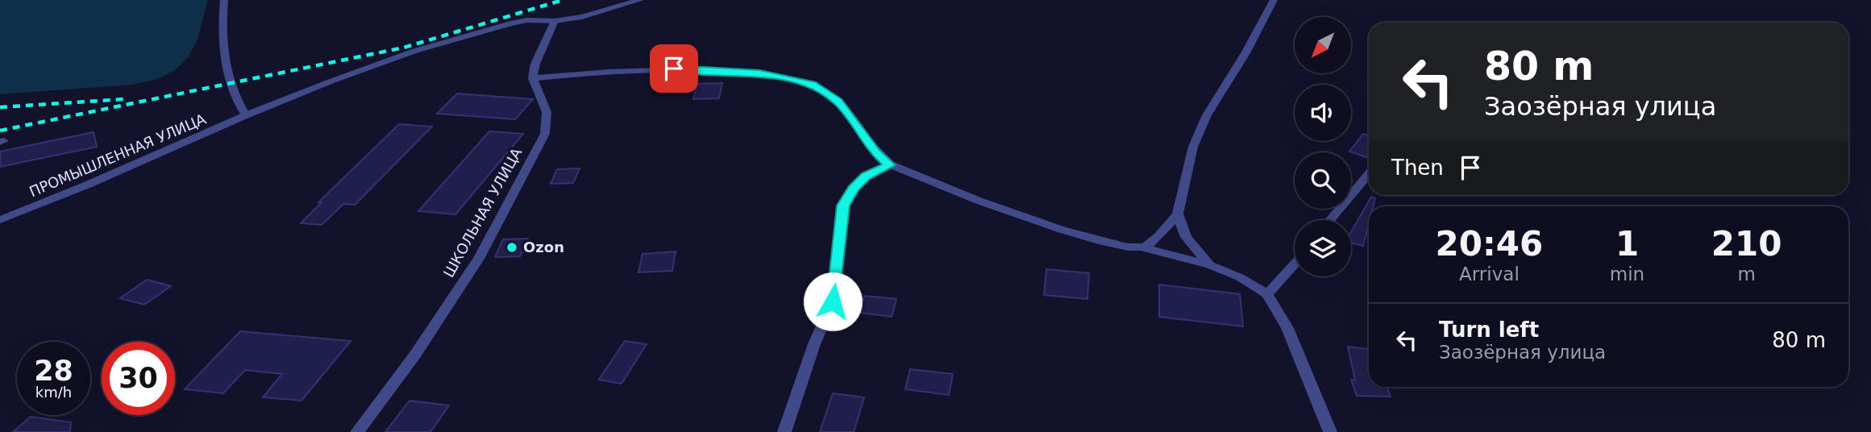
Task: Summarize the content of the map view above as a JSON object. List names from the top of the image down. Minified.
{"streets":{"street":["ПРОМЫШЛЕННАЯ УЛИЦА","ШКОЛЬНАЯ УЛИЦА"]},"places":["Ozon"],"north":"bottom left","page":{"turn":["80 m","Заозёрная улица"],"then":"Then","eta":["20:46","Arrival","1","min","210","m"],"list":[{"name":"Turn left","note":"Заозёрная улица","value":"80 m"}],"speed":"28 km/h","limit":"30"}}
